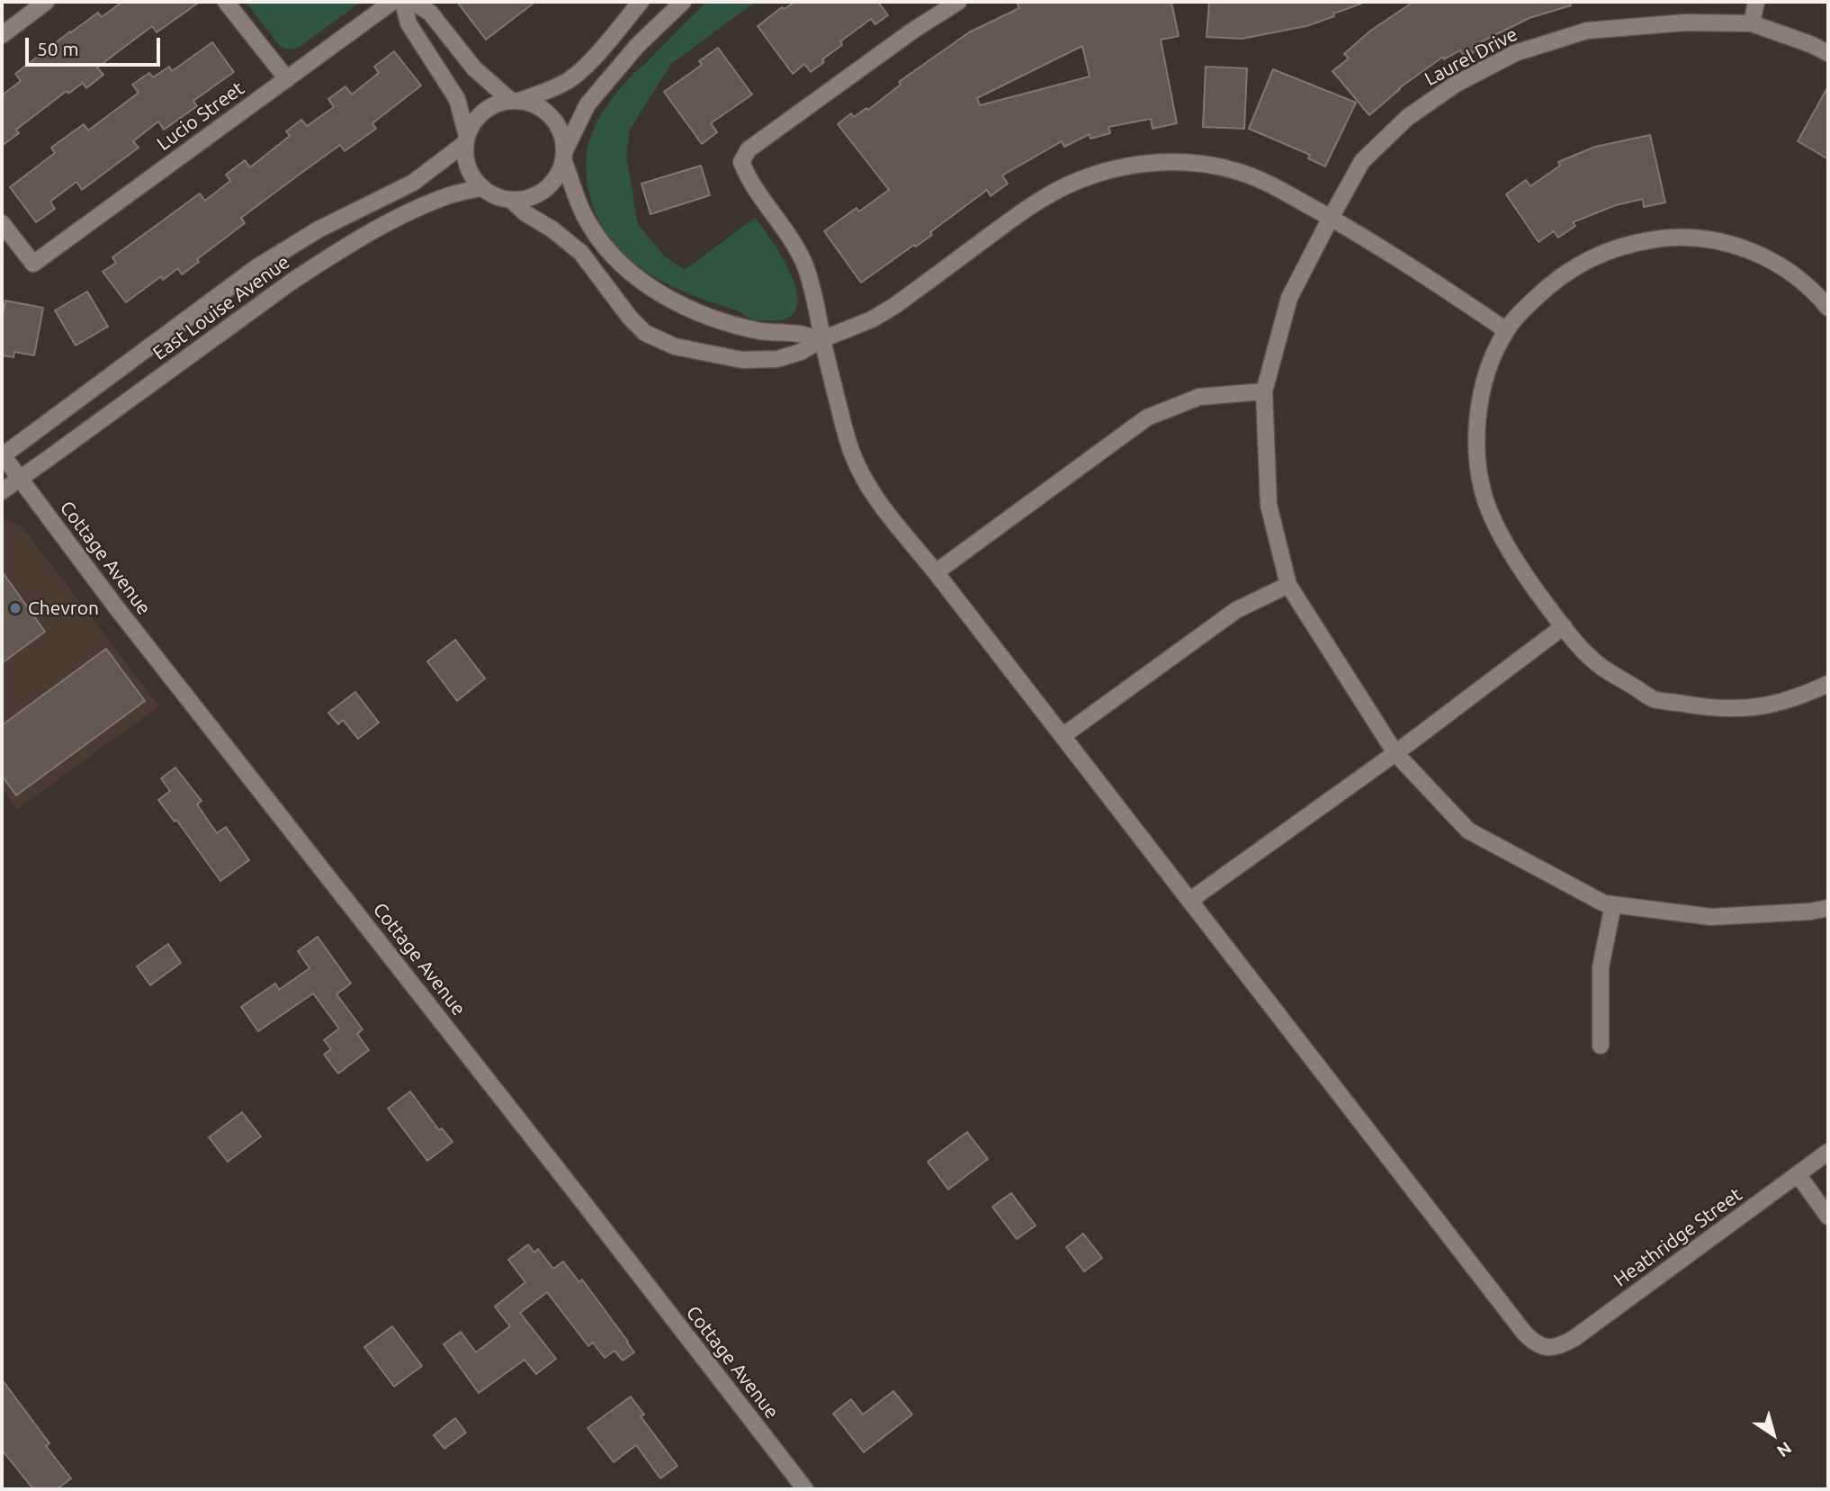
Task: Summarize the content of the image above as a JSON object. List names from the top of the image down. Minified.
{"streets":{"street":["Laurel Drive","Lucio Street","East Louise Avenue","Cottage Avenue","Heathridge Street"]},"crossings":[["East Louise Avenue","Cottage Avenue"]],"places":["Chevron"],"scale_bar":"50 m","north":"bottom right"}
